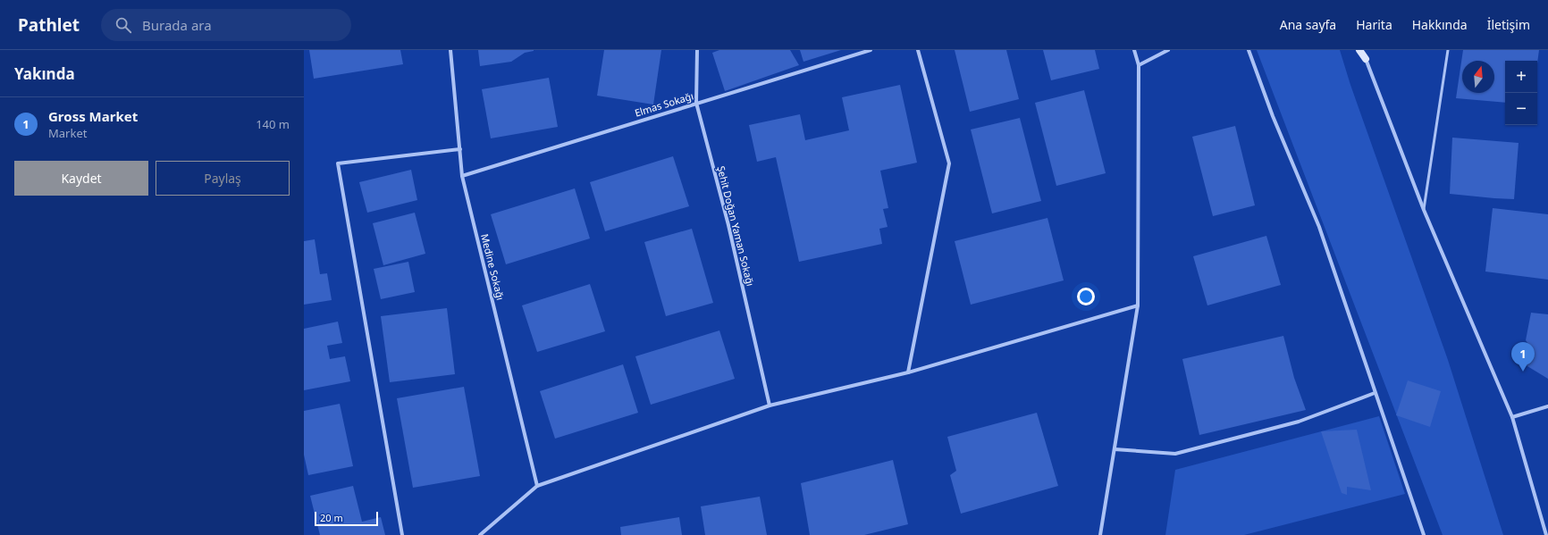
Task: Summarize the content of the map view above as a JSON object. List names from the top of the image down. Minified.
{"streets":{"street":["Elmas Sokağı","Şehit Doğan Yaman Sokağı","Medine Sokağı"]},"crossings":[["Elmas Sokağı","Şehit Doğan Yaman Sokağı"],["Elmas Sokağı","Medine Sokağı"]],"scale_bar":"20 m","north":"top","page":{"header":"Pathlet","search":"Burada ara","nav":["Ana sayfa","Harita","Hakkında","İletişim"],"heading":"Yakında","map_buttons":["+","−"],"list":[{"mark":"1","name":"Gross Market","note":"Market","value":"140 m"}],"buttons":["Kaydet","Paylaş"],"pins":"1","scale":"20 m"}}
